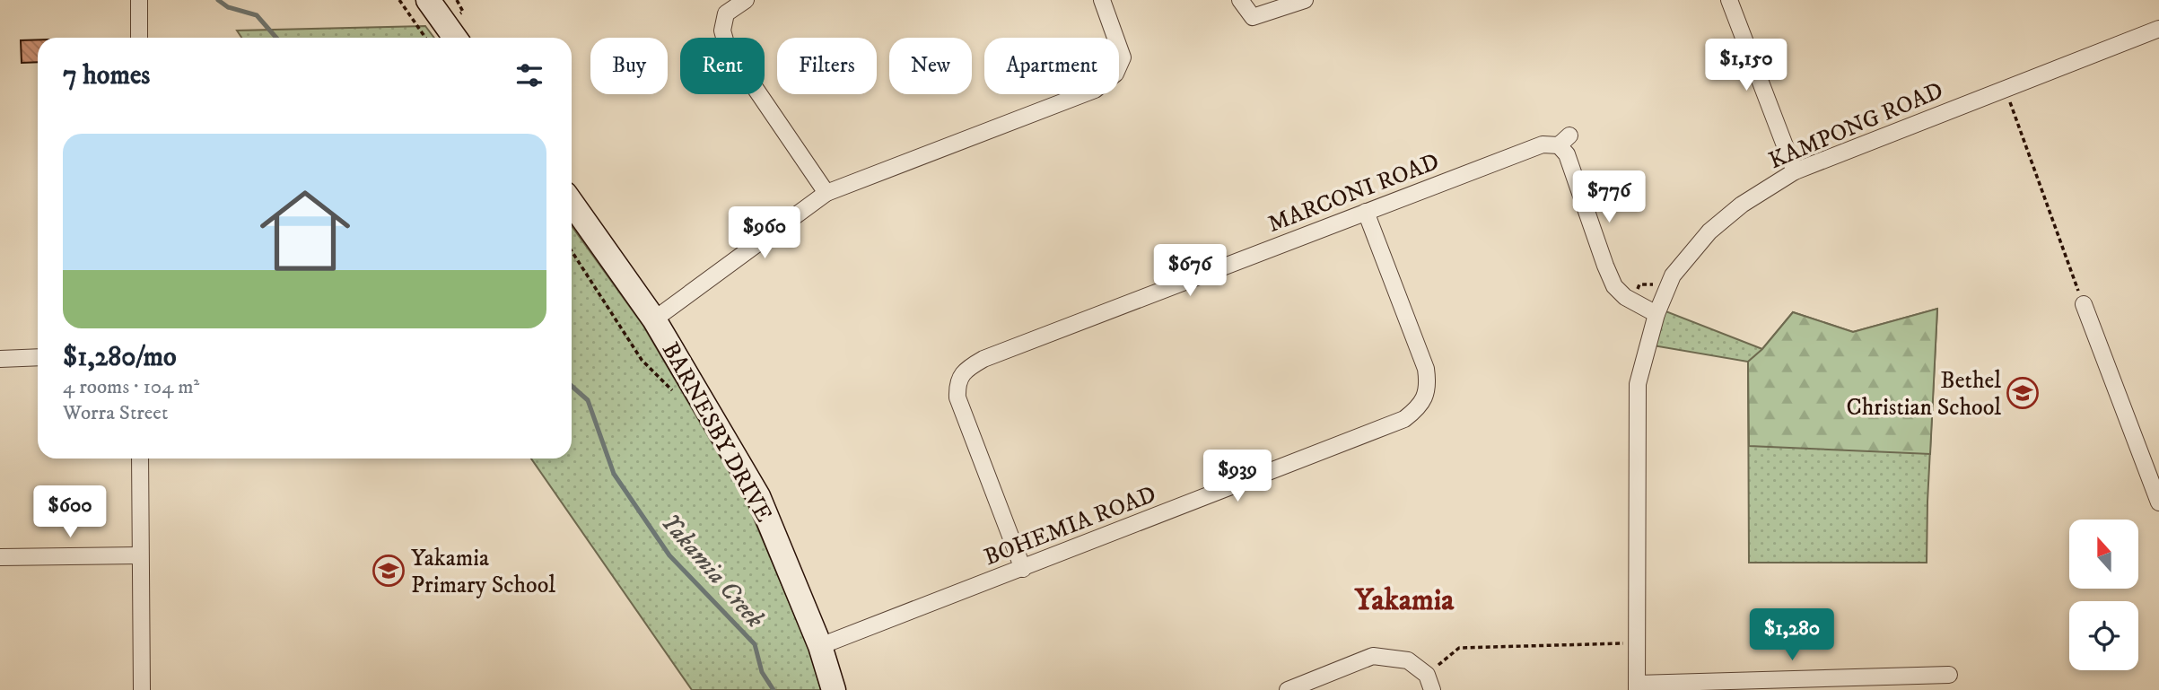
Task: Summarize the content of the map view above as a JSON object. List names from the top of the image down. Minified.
{"streets":{"street":["KAMPONG ROAD","MARCONI ROAD","BARNESBY DRIVE","BOHEMIA ROAD"]},"crossings":[["MARCONI ROAD","BOHEMIA ROAD"],["BARNESBY DRIVE","BOHEMIA ROAD"]],"districts":["Yakamia"],"water":["Yakamia Creek"],"places":{"school or university":["Bethel Christian School","Yakamia Primary School"]},"north":"top","page":{"chip":["Buy","Rent","Filters","New","Apartment"],"heading":"7 homes","price":["$1,150","$776","$960","$676","$939","$600","$1,280"],"list":[{"name":"$1,280/mo","note":"4 rooms · 104 m² · Worra Street"}]}}
